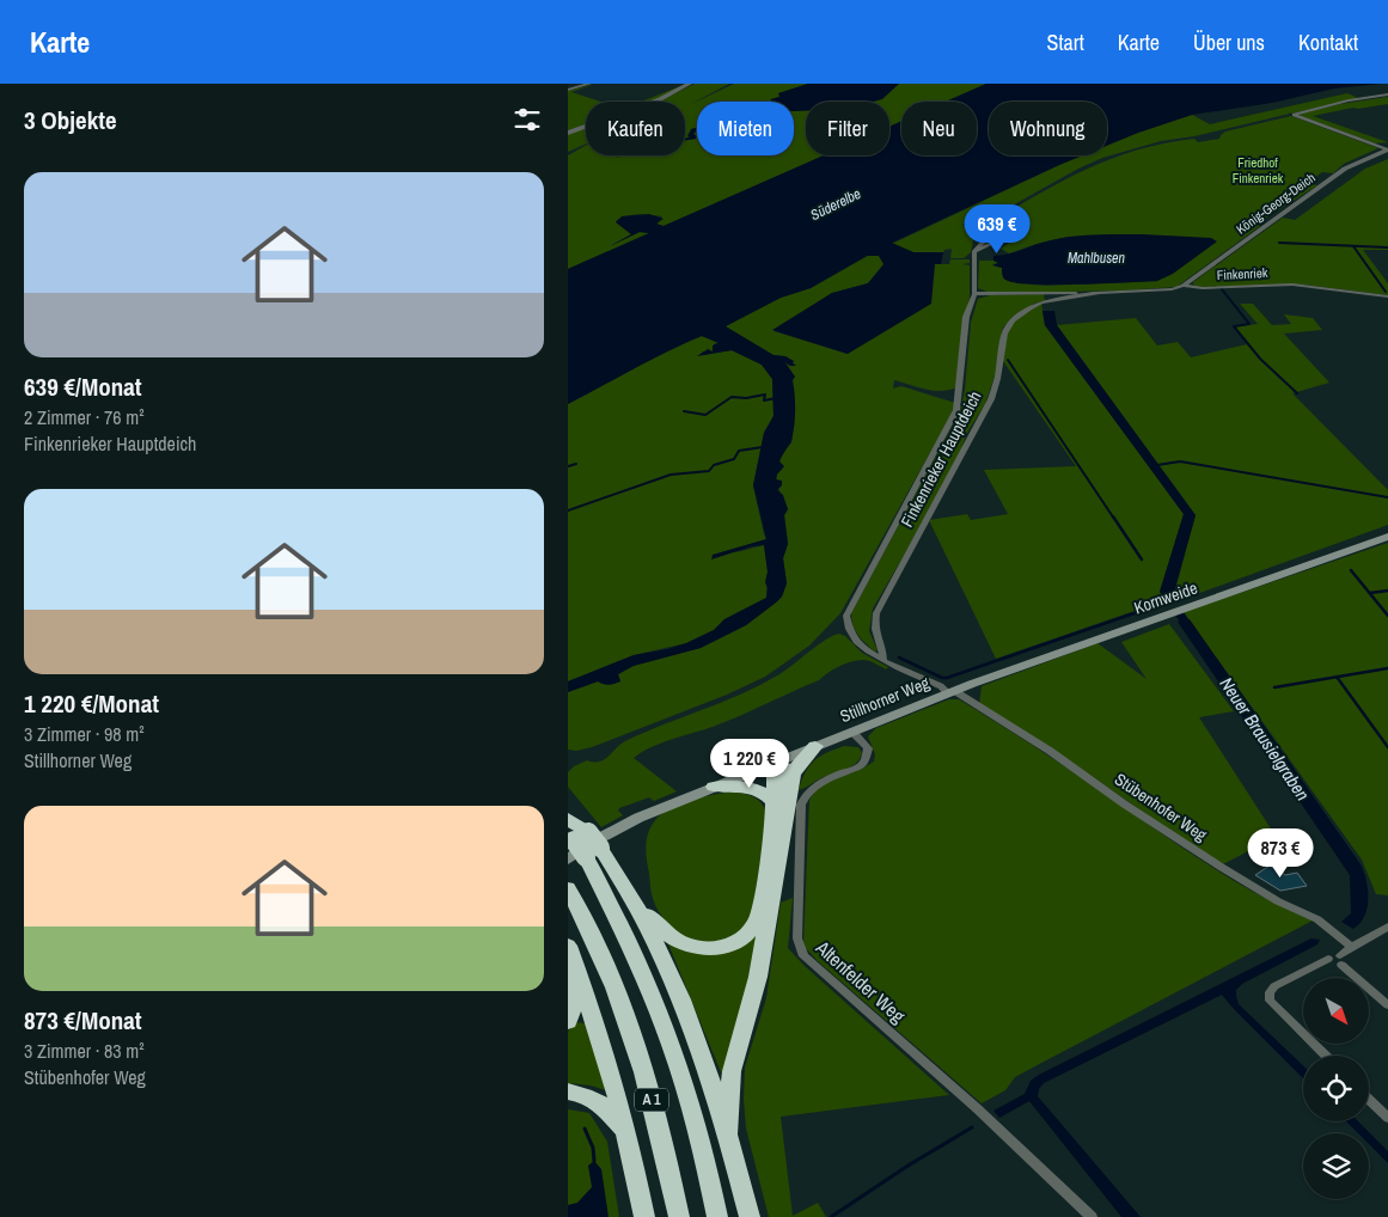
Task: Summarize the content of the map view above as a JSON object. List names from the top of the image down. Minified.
{"streets":{"highway":["A 1"],"main road":["Kornweide","Stillhorner Weg"],"street":["König-Georg-Deich","Finkenriek","Finkenrieker Hauptdeich","Stübenhofer Weg","Altenfelder Weg"]},"crossings":[["König-Georg-Deich","Finkenriek"],["Finkenriek","Finkenrieker Hauptdeich"],["Finkenrieker Hauptdeich","Kornweide"],["Finkenrieker Hauptdeich","Stillhorner Weg"],["Finkenrieker Hauptdeich","Stübenhofer Weg"],["Kornweide","Stillhorner Weg"],["Kornweide","Stübenhofer Weg"],["Stillhorner Weg","Stübenhofer Weg"],["Stillhorner Weg","Altenfelder Weg"],["Stillhorner Weg","A 1"]],"water":["Süderelbe","Mahlbusen","Neuer Brausielgraben"],"parks":["Friedhof Finkenriek"],"north":"bottom right","page":{"header":"Karte","nav":["Start","Karte","Über uns","Kontakt"],"heading":"3 Objekte","chip":["Kaufen","Mieten","Filter","Neu","Wohnung"],"list":[{"name":"639 €/Monat","note":"2 Zimmer · 76 m² · Finkenrieker Hauptdeich"},{"name":"1 220 €/Monat","note":"3 Zimmer · 98 m² · Stillhorner Weg"},{"name":"873 €/Monat","note":"3 Zimmer · 83 m² · Stübenhofer Weg"}],"price":["639 €","1 220 €","873 €"]}}
